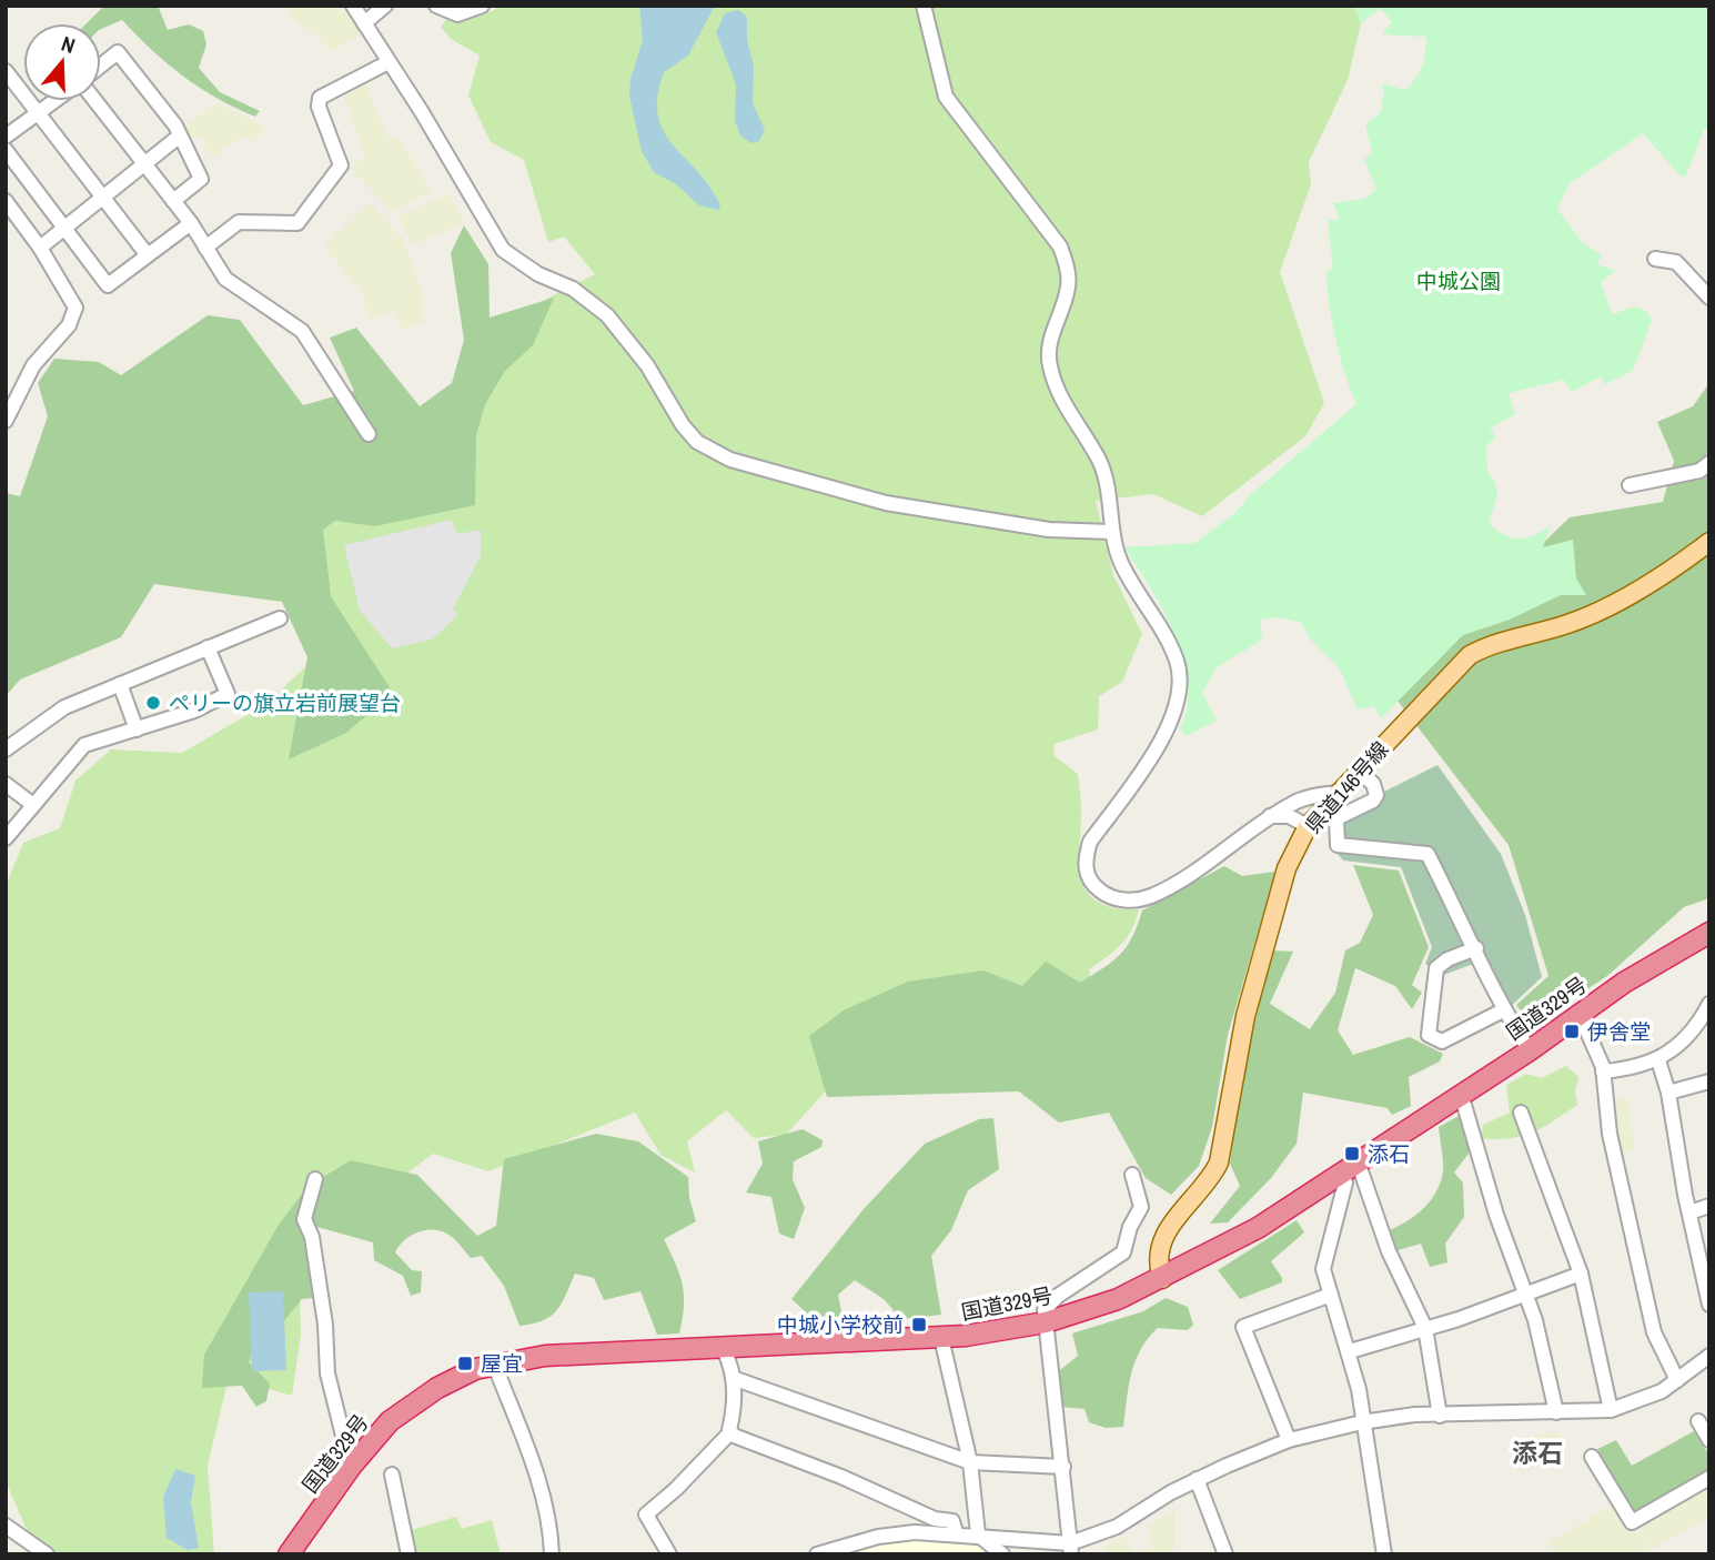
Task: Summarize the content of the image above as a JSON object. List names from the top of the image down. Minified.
{"streets":{"highway":["国道329号"],"main road":["県道146号線"]},"crossings":[["県道146号線","国道329号"]],"districts":["添石"],"parks":["中城公園"],"places":{"other":["ペリーの旗立岩前展望台"],"transit":["伊舎堂","添石","中城小学校前","屋宜"]},"north":"top"}
